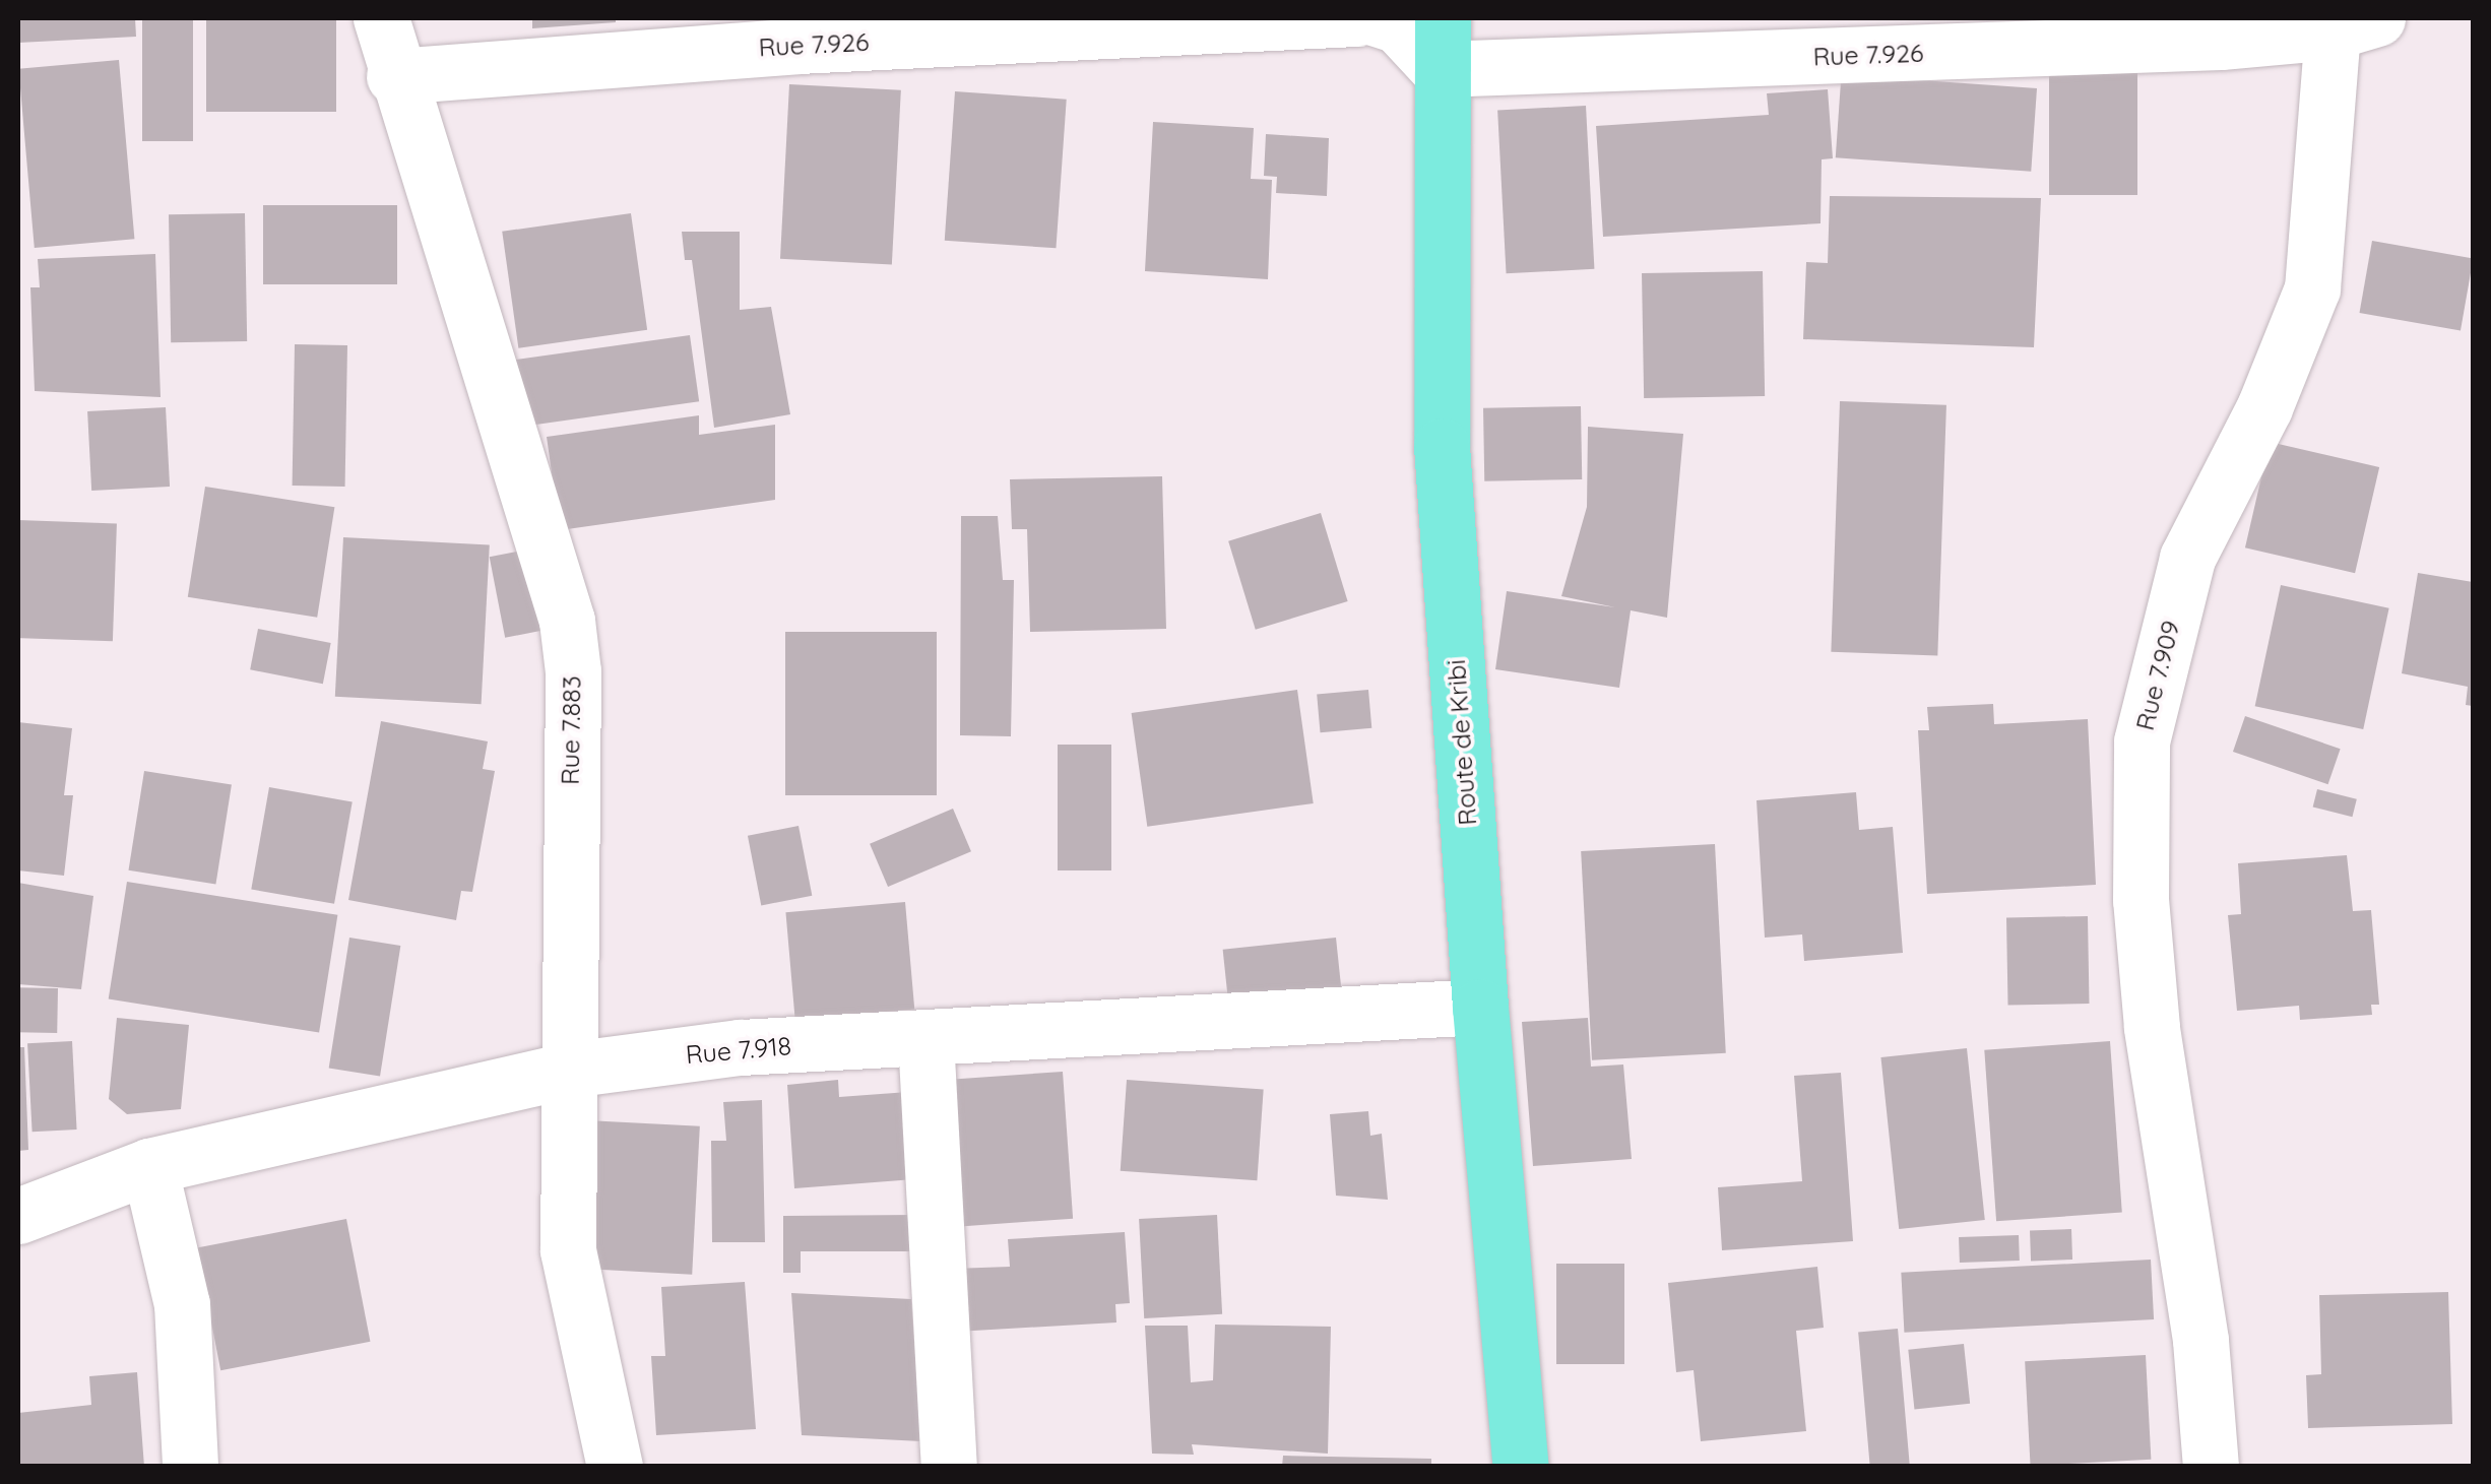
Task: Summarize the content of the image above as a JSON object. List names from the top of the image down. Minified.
{"streets":{"main road":["Route de Kribi"],"street":["Rue 7.926","Rue 7.909","Rue 7.883","Rue 7.918"]},"crossings":[["Rue 7.926","Rue 7.909"],["Rue 7.926","Rue 7.883"],["Rue 7.926","Route de Kribi"],["Rue 7.883","Rue 7.918"],["Route de Kribi","Rue 7.918"]]}
